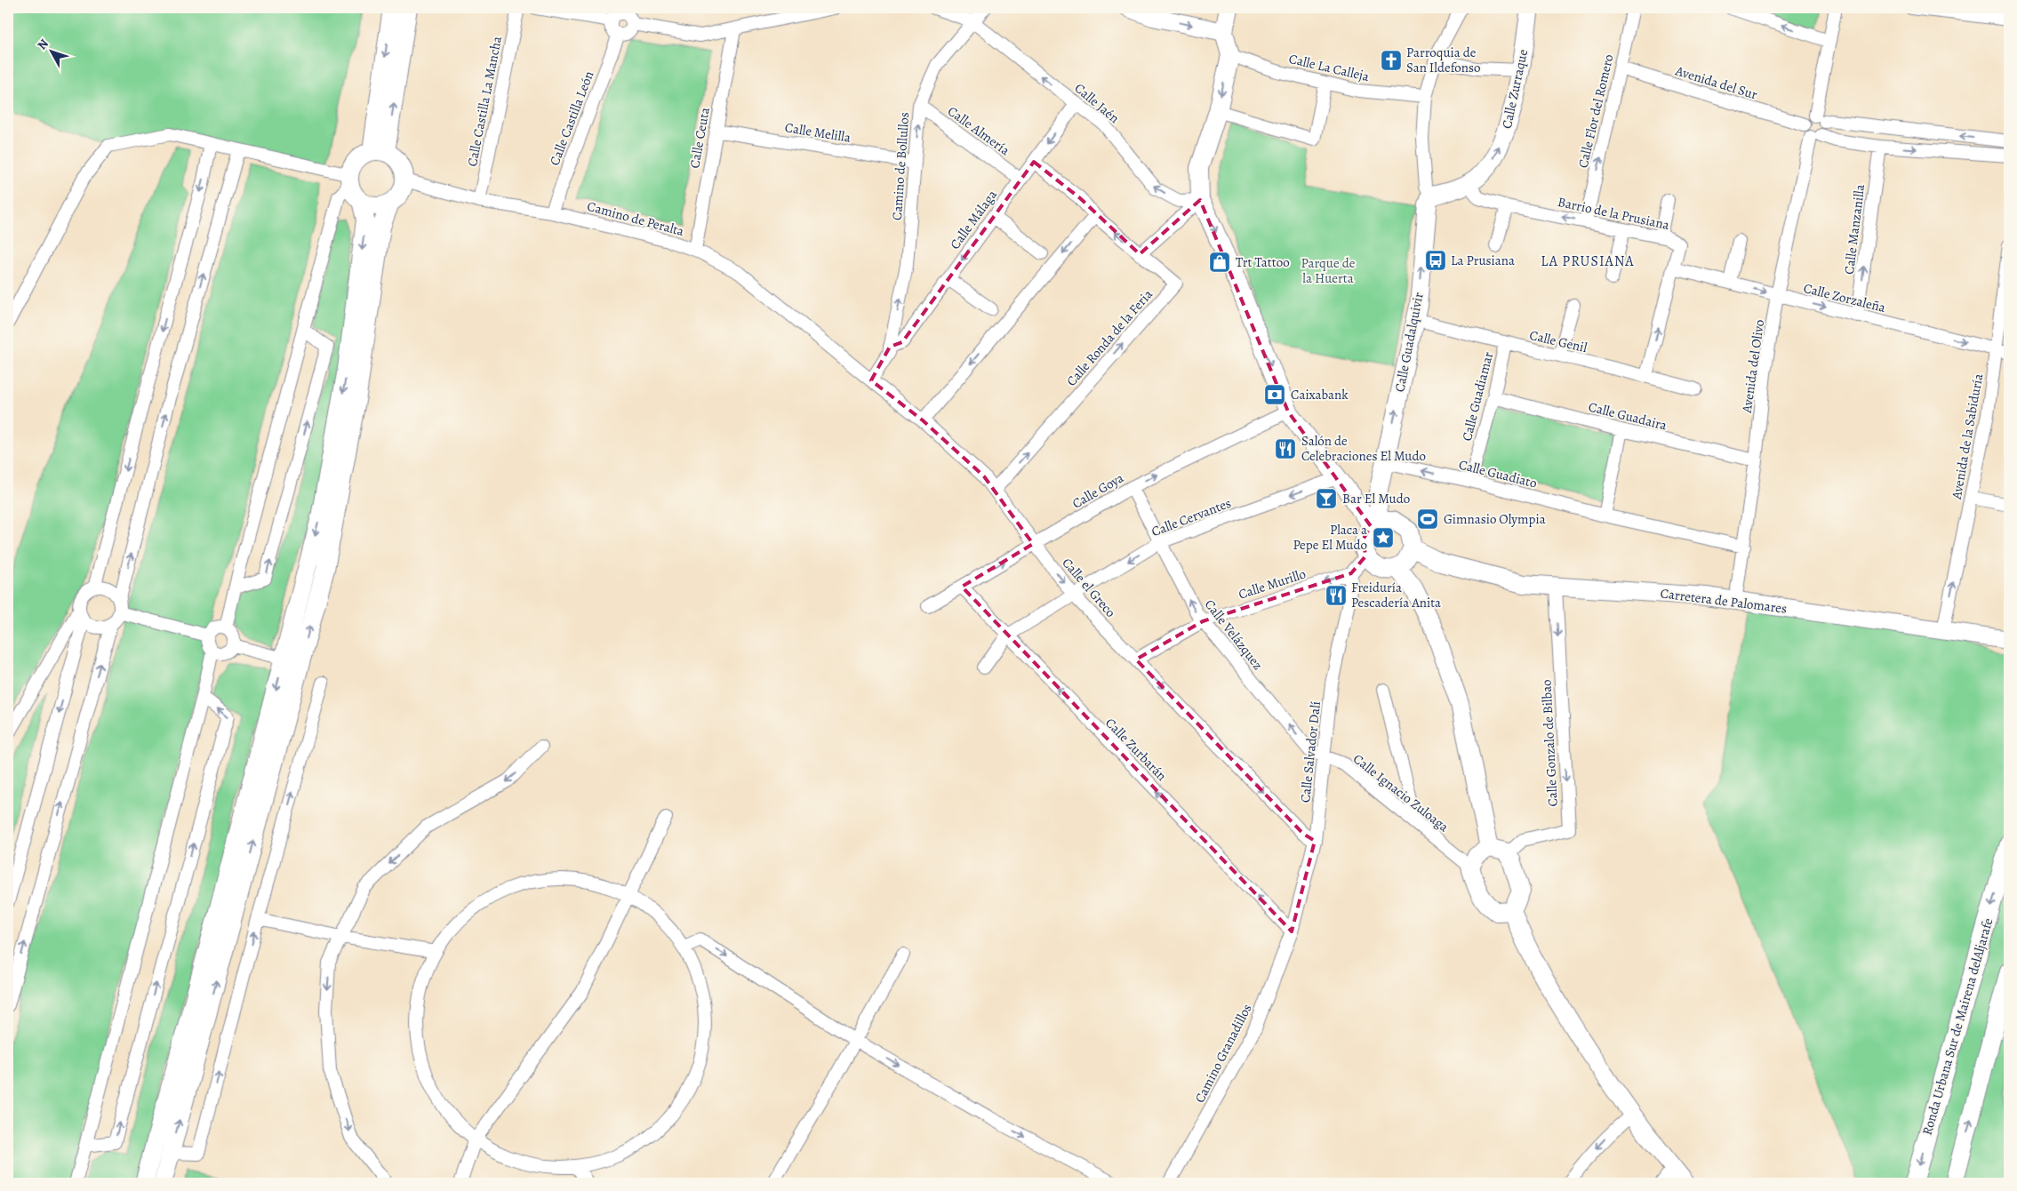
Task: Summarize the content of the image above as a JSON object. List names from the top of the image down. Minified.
{"streets":{"street":["Calle La Calleja","Avenida del Sur","Calle Zurraque","Calle Castilla La Mancha","Calle Jaén","Calle Flor del Romero","Calle Castilla León","Calle Almería","Calle Melilla","Calle Ceuta","Camino de Bollullos","Barrio de la Prusiana","Camino de Peralta","Calle Málaga","Calle Manzanilla","Calle Zorzaleña","Calle Ronda de la Feria","Calle Genil","Calle Guadalquivir","Avenida del Olivo","Calle Guadiamar","Calle Guadaira","Avenida de la Sabiduría","Calle Guadiato","Calle Goya","Calle Cervantes","Calle Murillo","Calle el Greco","Carretera de Palomares","Calle Velázquez","Calle Gonzalo de Bilbao","Calle Zurbarán","Calle Salvador Dalí","Calle Ignacio Zuloaga","Ronda Urbana Sur de Mairena delAljarafe","Camino Granadillos"]},"crossings":[["Calle La Calleja","Calle Guadalquivir"],["Avenida del Sur","Calle Flor del Romero"],["Avenida del Sur","Avenida del Olivo"],["Calle Zurraque","Barrio de la Prusiana"],["Calle Castilla La Mancha","Camino de Peralta"],["Calle Jaén","Camino de Bollullos"],["Calle Jaén","Calle Málaga"],["Calle Flor del Romero","Barrio de la Prusiana"],["Calle Castilla León","Camino de Peralta"],["Calle Almería","Camino de Bollullos"],["Calle Almería","Calle Málaga"],["Calle Melilla","Calle Ceuta"],["Calle Melilla","Camino de Bollullos"],["Calle Ceuta","Camino de Peralta"],["Camino de Bollullos","Calle Málaga"],["Barrio de la Prusiana","Calle Zorzaleña"],["Barrio de la Prusiana","Calle Genil"],["Camino de Peralta","Calle el Greco"],["Calle Málaga","Calle Ronda de la Feria"],["Calle Manzanilla","Calle Zorzaleña"],["Calle Zorzaleña","Avenida del Olivo"],["Calle Zorzaleña","Avenida de la Sabiduría"],["Calle Ronda de la Feria","Calle el Greco"],["Calle Genil","Calle Guadalquivir"],["Calle Genil","Calle Guadiamar"],["Calle Guadalquivir","Calle Guadiato"],["Calle Guadalquivir","Carretera de Palomares"],["Avenida del Olivo","Calle Guadaira"],["Avenida del Olivo","Calle Guadiato"],["Avenida del Olivo","Carretera de Palomares"],["Calle Guadiamar","Calle Guadaira"],["Calle Guadiamar","Calle Guadiato"],["Avenida de la Sabiduría","Carretera de Palomares"],["Calle Goya","Calle el Greco"],["Calle Goya","Calle Velázquez"],["Calle Goya","Calle Zurbarán"],["Calle Cervantes","Calle el Greco"],["Calle Cervantes","Calle Velázquez"],["Calle Cervantes","Calle Zurbarán"],["Calle Murillo","Calle el Greco"],["Calle Murillo","Calle Velázquez"],["Calle Murillo","Calle Salvador Dalí"],["Calle el Greco","Calle Salvador Dalí"],["Carretera de Palomares","Calle Gonzalo de Bilbao"],["Calle Velázquez","Calle Salvador Dalí"],["Calle Velázquez","Calle Ignacio Zuloaga"],["Calle Gonzalo de Bilbao","Calle Ignacio Zuloaga"],["Calle Zurbarán","Calle Salvador Dalí"],["Calle Zurbarán","Camino Granadillos"],["Calle Salvador Dalí","Calle Ignacio Zuloaga"],["Calle Salvador Dalí","Camino Granadillos"]],"one_way":["Calle Jaén","Calle Flor del Romero","Camino de Bollullos","Calle Manzanilla","Calle Zorzaleña","Calle Goya","Calle Cervantes","Calle Murillo","Calle el Greco","Calle Velázquez","Calle Gonzalo de Bilbao","Calle Zurbarán"],"districts":["LA PRUSIANA"],"parks":["Parque de la Huerta"],"places":{"church":["Parroquia de San Ildefonso"],"bus stop":["La Prusiana"],"shop":["Trt Tattoo"],"bank":["Caixabank"],"restaurant":["Salón de Celebraciones El Mudo","Freiduría Pescadería Anita"],"bar":["Bar El Mudo"],"sports":["Gimnasio Olympia"],"place":["Placa a Pepe El Mudo"]},"north":"top left"}
